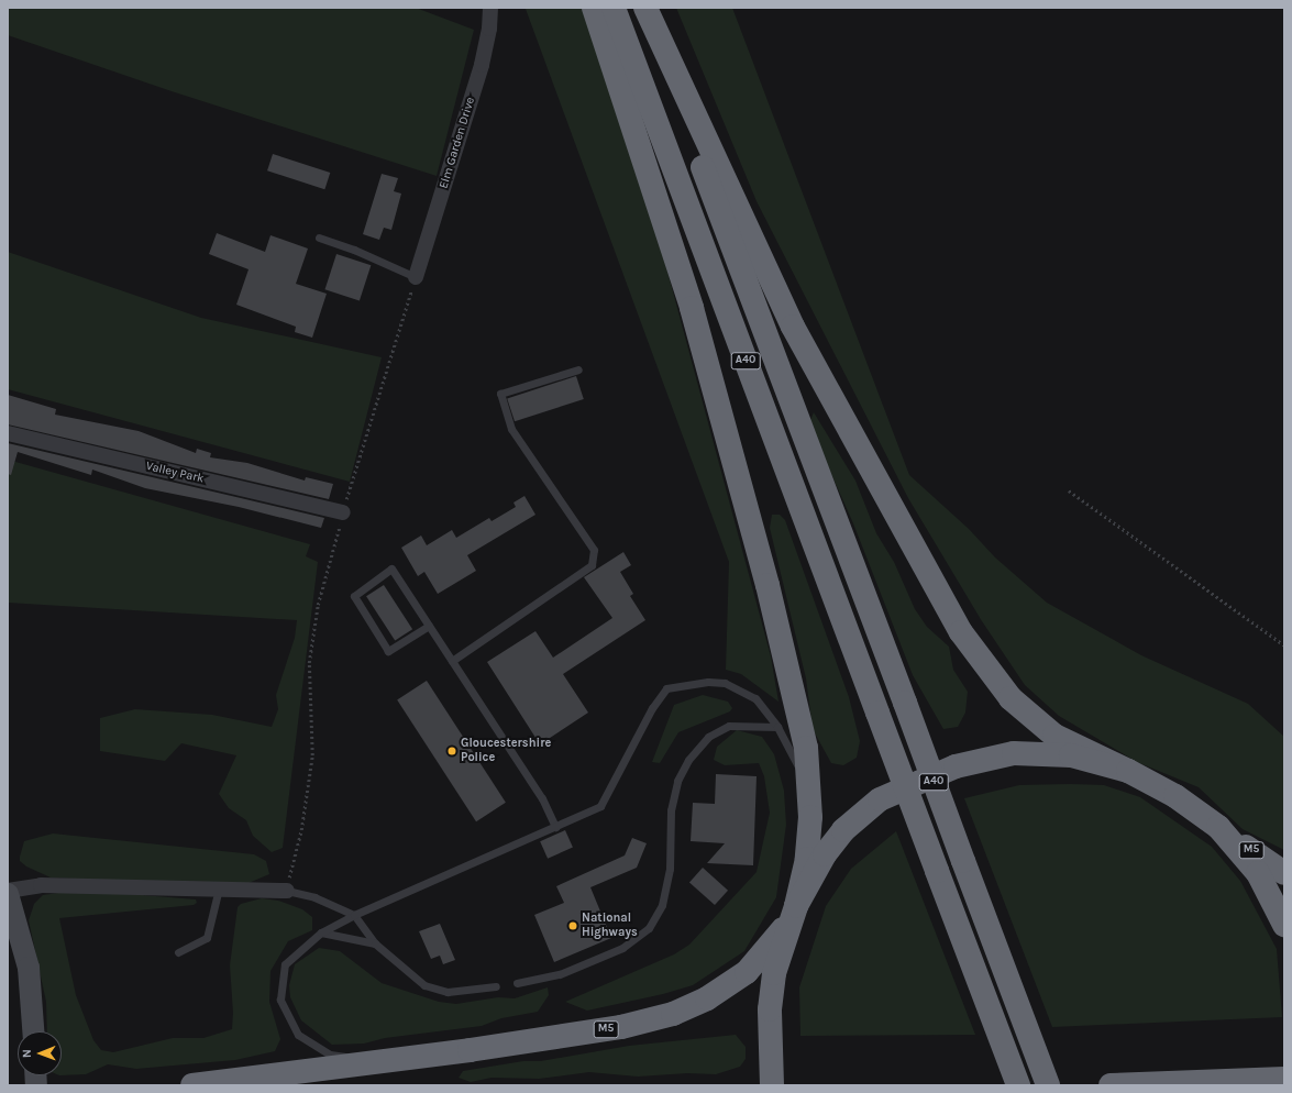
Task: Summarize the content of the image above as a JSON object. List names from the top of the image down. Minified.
{"streets":{"highway":["A40","M5"],"street":["Elm Garden Drive","Valley Park"]},"places":["Gloucestershire Police","National Highways"],"north":"left"}
